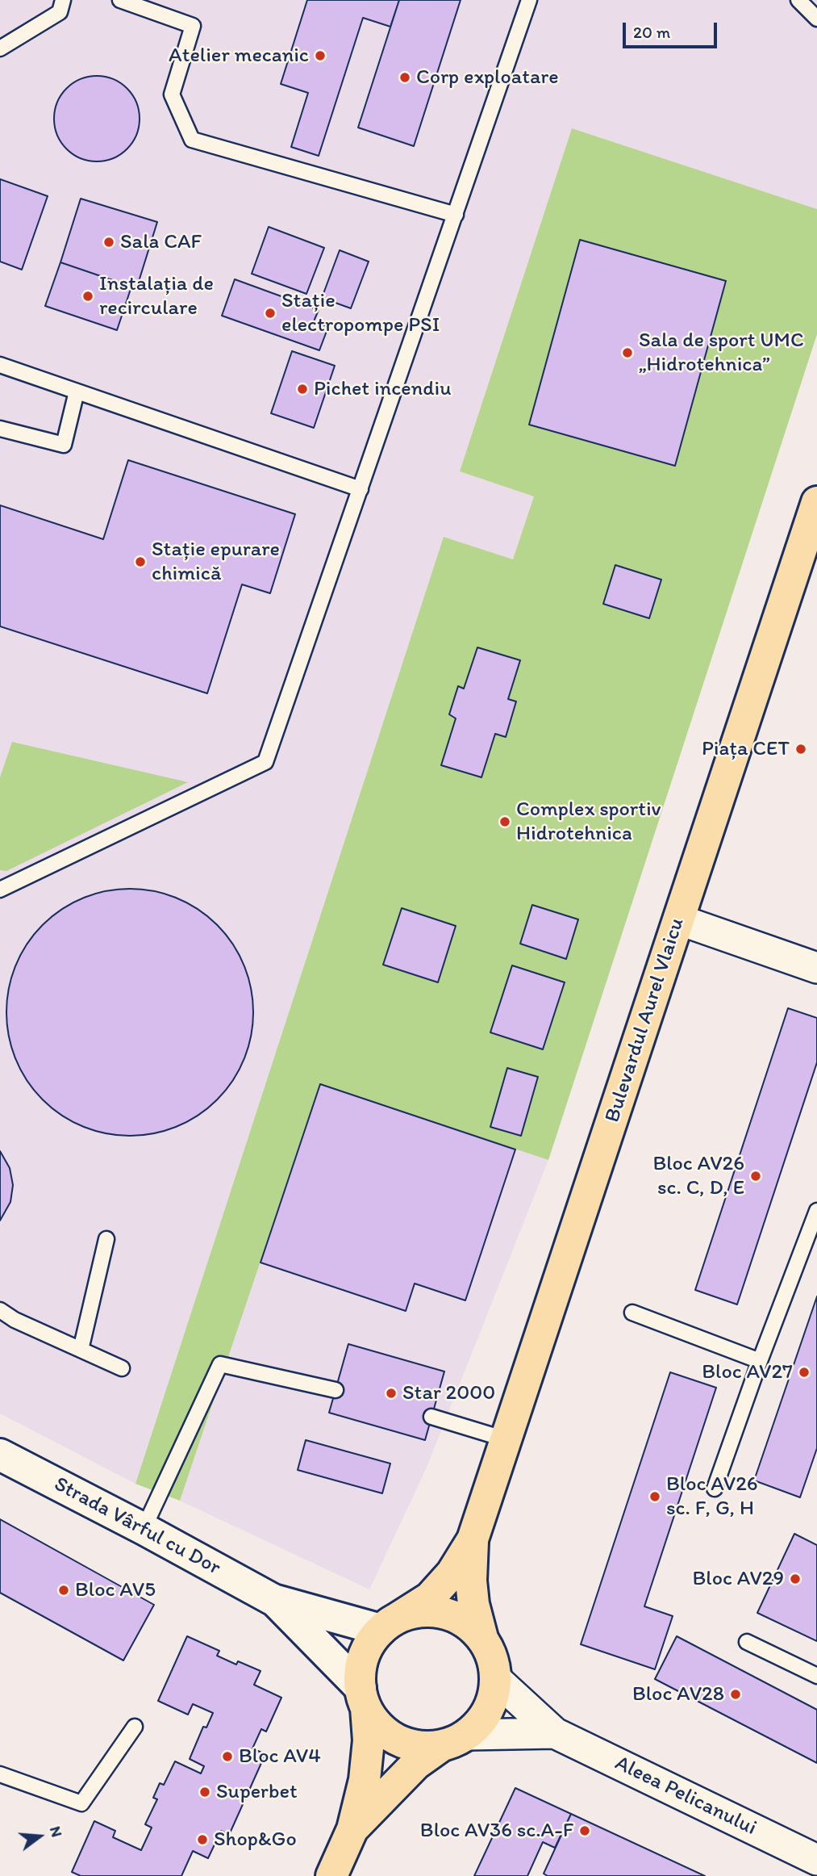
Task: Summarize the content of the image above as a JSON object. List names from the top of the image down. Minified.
{"streets":{"main road":["Bulevardul Aurel Vlaicu"],"street":["Strada Vârful cu Dor","Aleea Pelicanului"]},"crossings":[["Bulevardul Aurel Vlaicu","Strada Vârful cu Dor"],["Bulevardul Aurel Vlaicu","Aleea Pelicanului"],["Strada Vârful cu Dor","Aleea Pelicanului"]],"places":["Atelier mecanic","Corp exploatare","Sala CAF","Instalația de recirculare","Stație electropompe PSI","Sala de sport UMC „Hidrotehnica”","Pichet incendiu","Stație epurare chimică","Piața CET","Complex sportiv Hidrotehnica","Bloc AV26 sc. C, D, E","Bloc AV27","Star 2000","Bloc AV26 sc. F, G, H","Bloc AV29","Bloc AV5","Bloc AV28","Bloc AV4","Superbet","Bloc AV36 sc.A-F","Shop&Go"],"scale_bar":"20 m","north":"right"}
